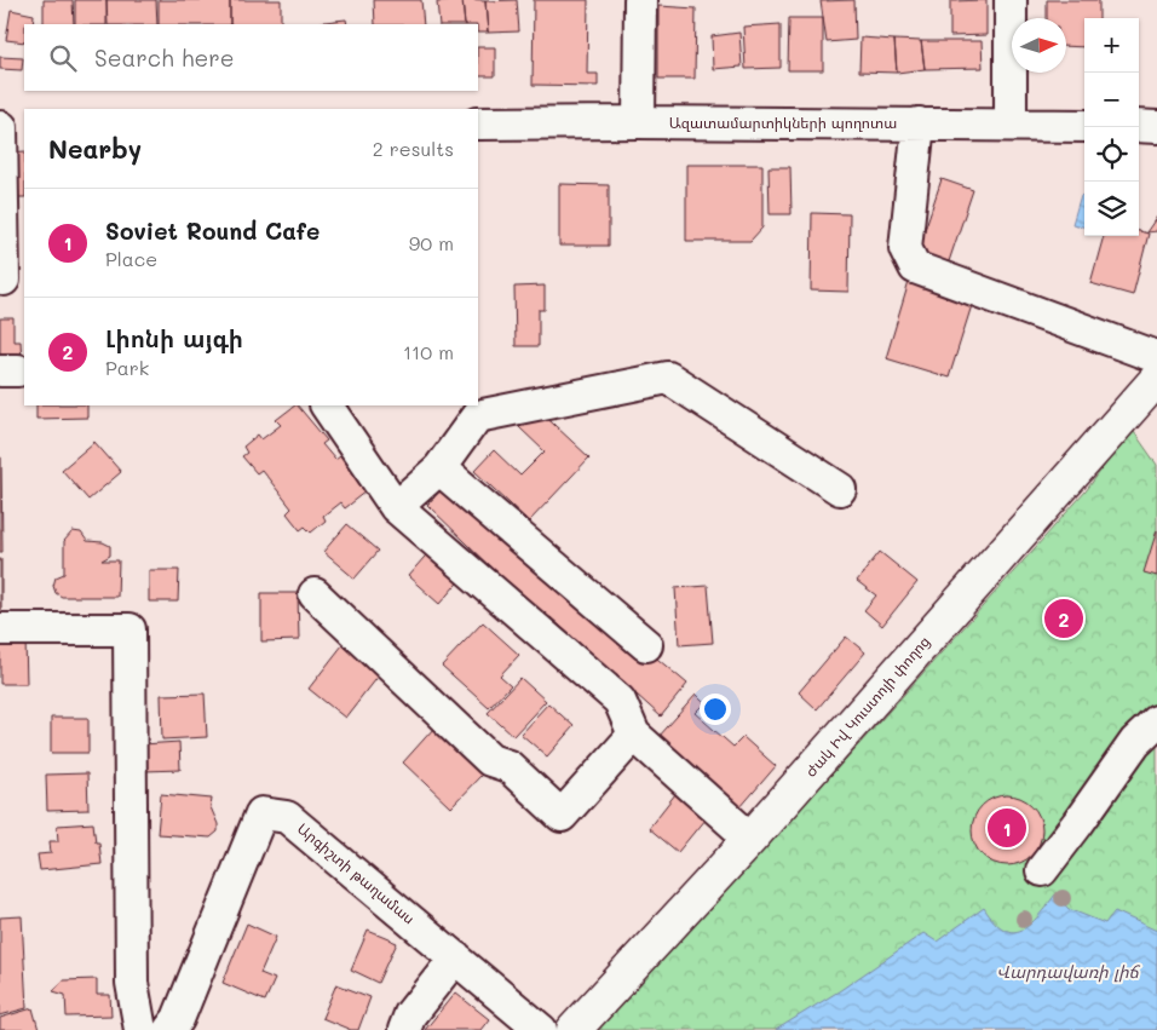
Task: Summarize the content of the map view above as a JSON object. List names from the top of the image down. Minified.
{"streets":{"main road":["Ժակ Իվ Կուստոյի փողոց"],"street":["Ազատամարտիկների պողոտա","Արգիշտի թաղամաս"]},"water":["Վարդավառի լիճ"],"north":"right","page":{"map_buttons":["+","−"],"search":"Search here","heading":["Nearby","2 results"],"list":[{"mark":"1","name":"Soviet Round Cafe","note":"Place","value":"90 m"},{"mark":"2","name":"Լիոնի այգի","note":"Park","value":"110 m"}],"pins":["2","1"]}}
